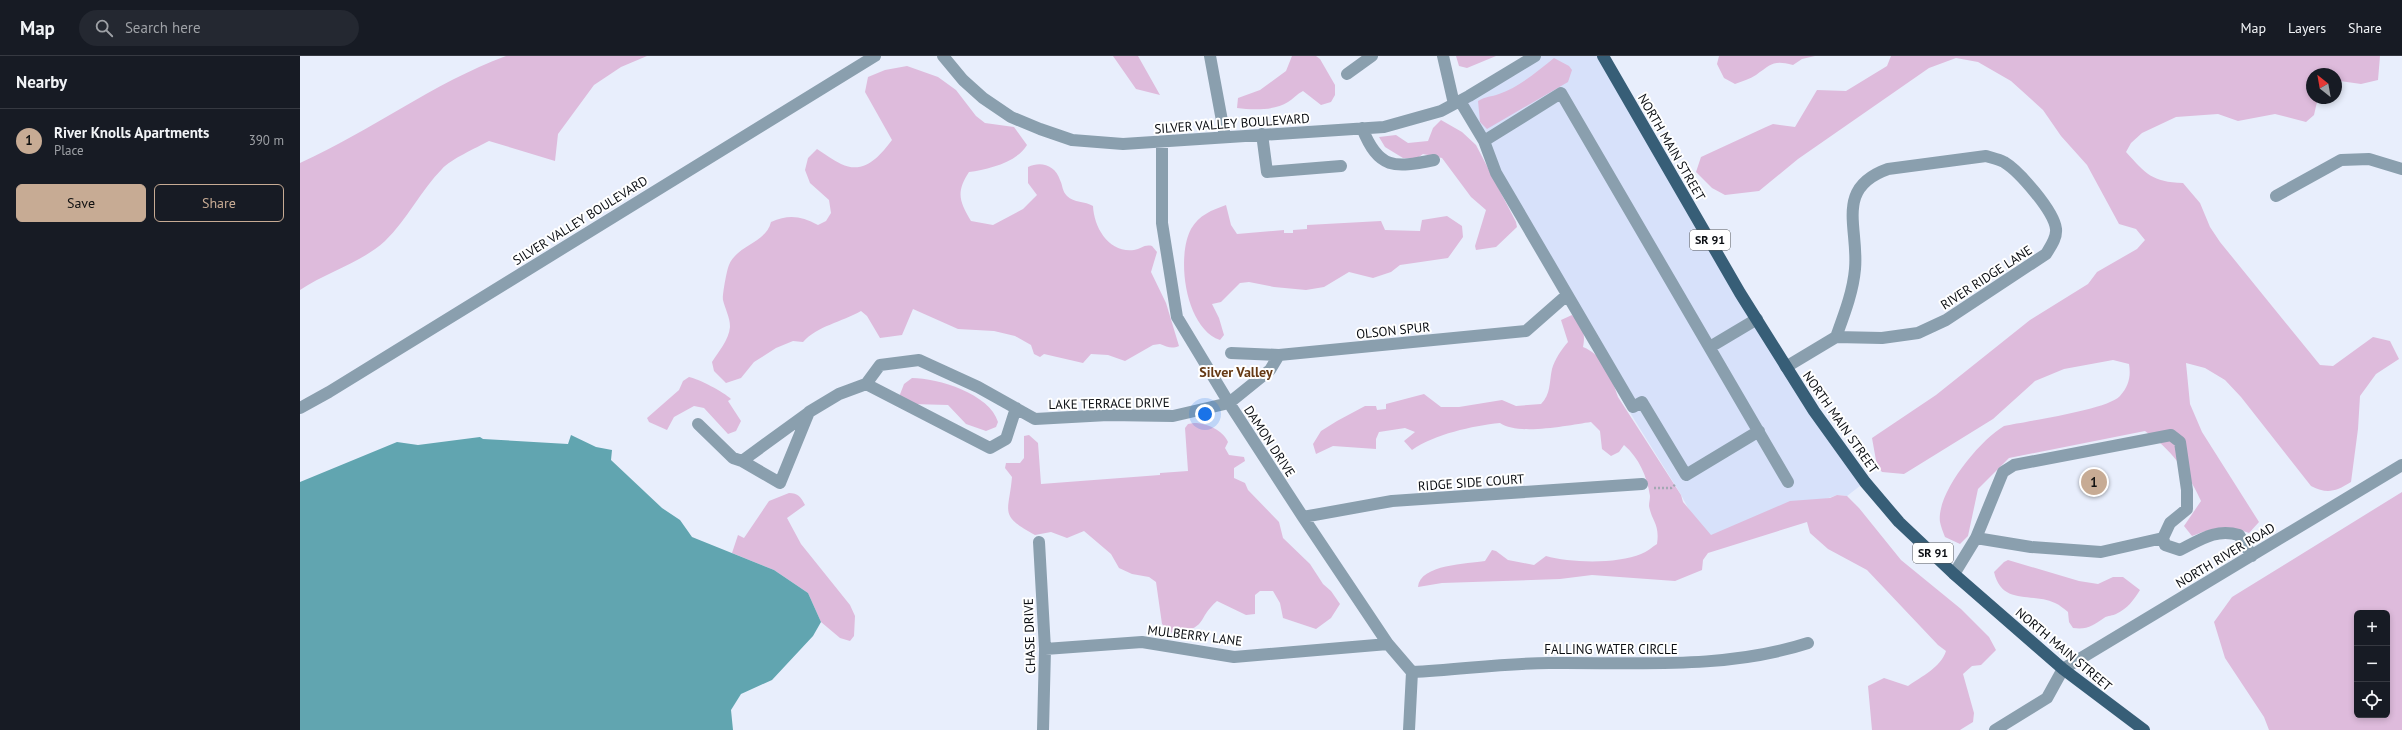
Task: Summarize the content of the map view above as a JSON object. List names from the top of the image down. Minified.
{"streets":{"main road":["NORTH MAIN STREET","SR 91"],"street":["SILVER VALLEY BOULEVARD","RIVER RIDGE LANE","OLSON SPUR","LAKE TERRACE DRIVE","DAMON DRIVE","RIDGE SIDE COURT","NORTH RIVER ROAD","MULBERRY LANE","CHASE DRIVE","FALLING WATER CIRCLE"]},"crossings":[["SILVER VALLEY BOULEVARD","DAMON DRIVE"],["NORTH MAIN STREET","NORTH RIVER ROAD"],["LAKE TERRACE DRIVE","DAMON DRIVE"],["DAMON DRIVE","RIDGE SIDE COURT"],["DAMON DRIVE","MULBERRY LANE"],["DAMON DRIVE","FALLING WATER CIRCLE"],["MULBERRY LANE","CHASE DRIVE"]],"districts":["Silver Valley"],"north":"top left","page":{"header":"Map","search":"Search here","nav":["Map","Layers","Share"],"heading":"Nearby","list":[{"mark":"1","name":"River Knolls Apartments","note":"Place","value":"390 m"}],"buttons":["Save","Share"],"pins":"1","map_buttons":["+","−"]}}
